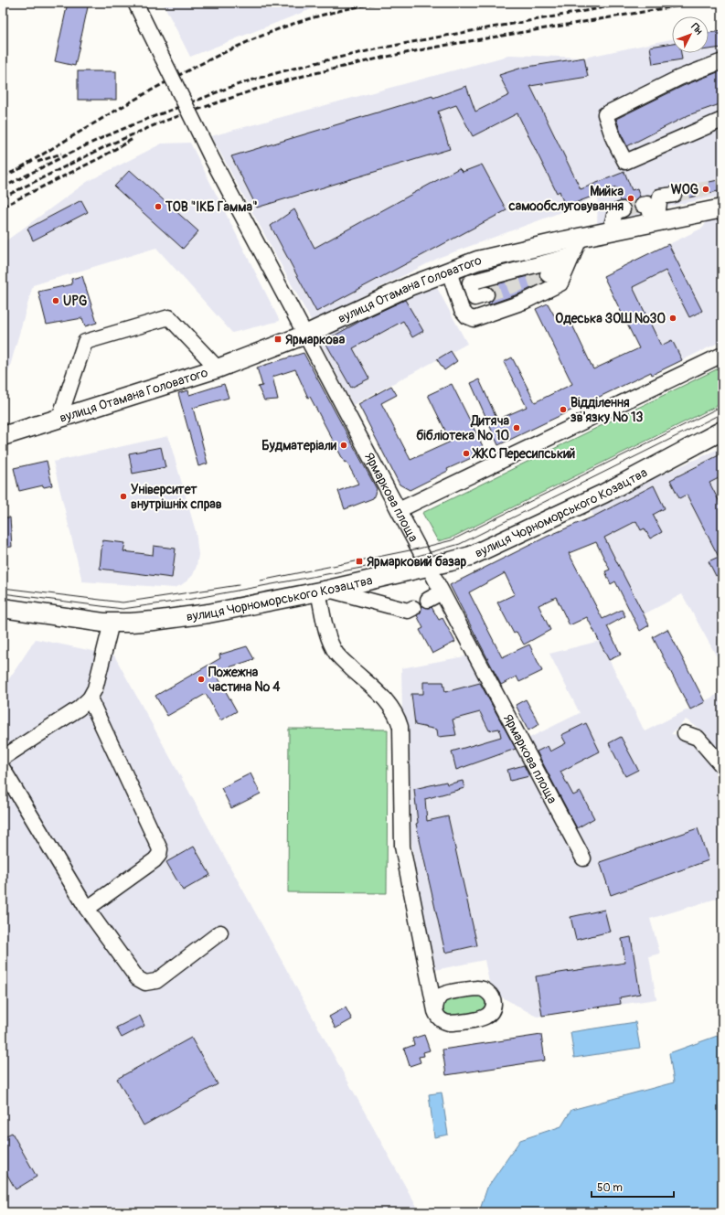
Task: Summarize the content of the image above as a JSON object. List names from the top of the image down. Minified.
{"streets":{"main road":["вулиця Отамана Головатого","вулиця Чорноморського Козацтва"],"street":["Ярмаркова площа"]},"crossings":[["вулиця Отамана Головатого","Ярмаркова площа"],["Ярмаркова площа","вулиця Чорноморського Козацтва"]],"places":{"other":["WOG","Мийка самообслуговування","ТОВ \"ІКБ Гамма\"","UPG","Одеська ЗОШ №30","Відділення зв'язку № 13","Дитяча бібліотека № 10","Будматеріали","ЖКС Пересипський","Університет внутрішніх справ","Пожежна частина № 4"],"transit":["Ярмаркова","Ярмарковий базар"]},"scale_bar":"50 m","north":"top right"}
